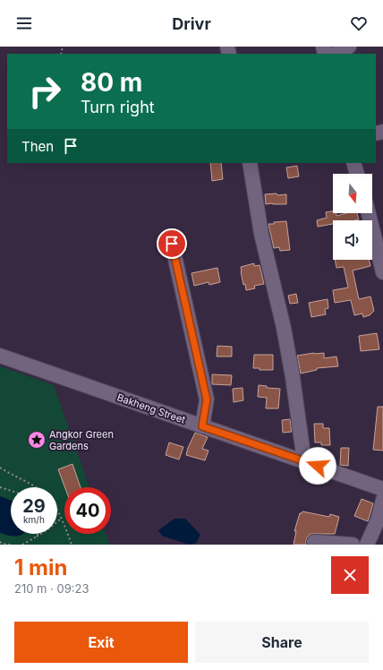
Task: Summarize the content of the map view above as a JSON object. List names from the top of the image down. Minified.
{"streets":{"street":["Bakheng Street"]},"places":{"place":["Angkor Green Gardens"]},"north":"bottom","page":{"header":"Drivr","turn":["80 m","Turn right"],"then":"Then","speed":"29 km/h","limit":"40","heading":["1 min","210 m · 09:23"],"buttons":["Exit","Share"]}}
